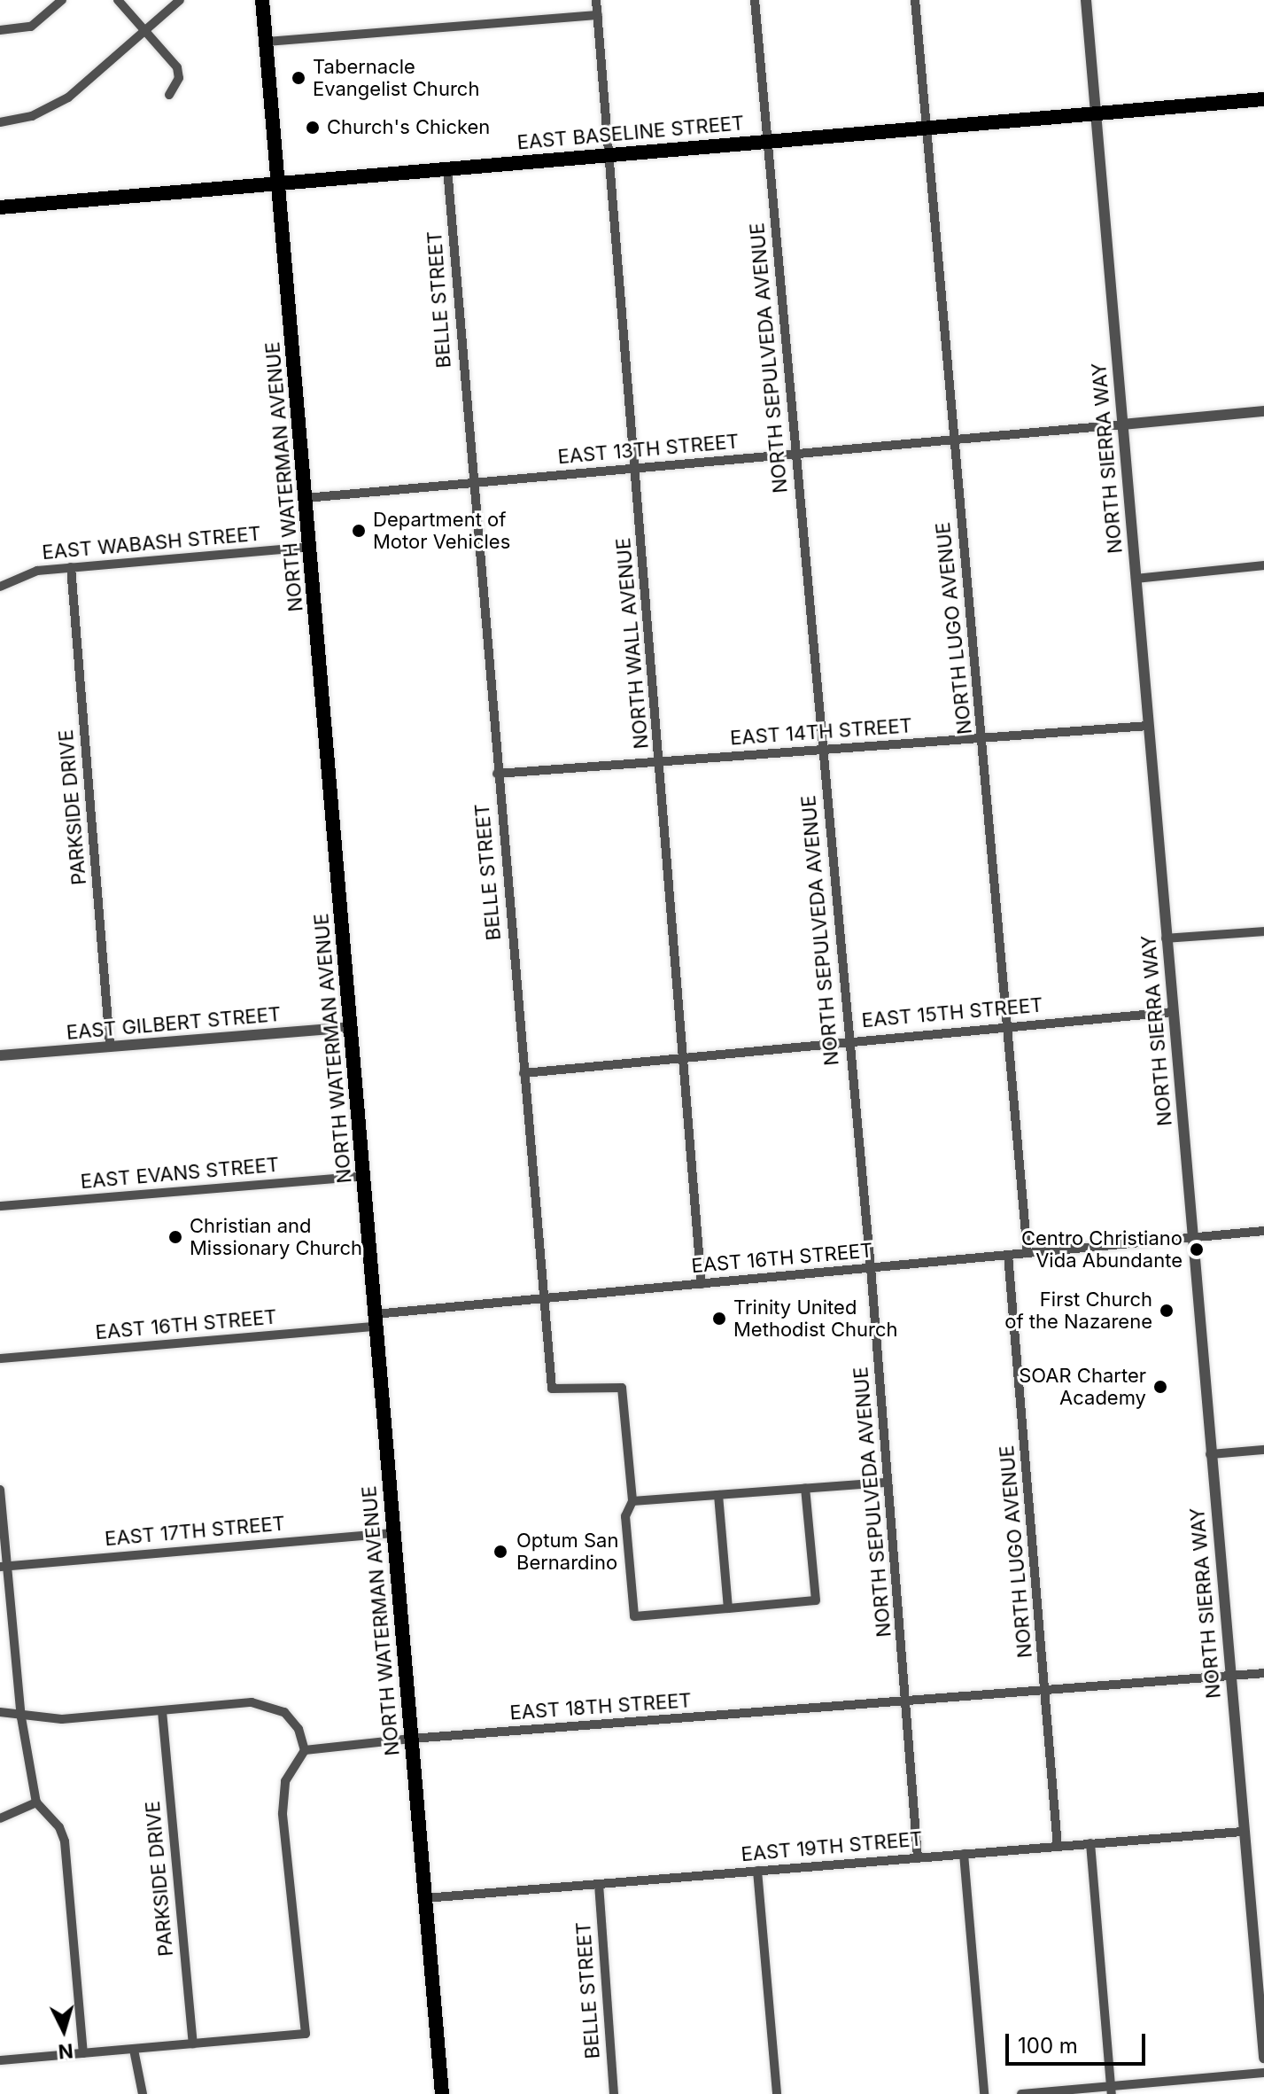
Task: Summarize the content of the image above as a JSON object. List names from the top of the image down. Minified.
{"streets":{"main road":["EAST BASELINE STREET","NORTH WATERMAN AVENUE"],"street":["BELLE STREET","NORTH SEPULVEDA AVENUE","EAST 13TH STREET","NORTH SIERRA WAY","EAST WABASH STREET","NORTH LUGO AVENUE","NORTH WALL AVENUE","EAST 14TH STREET","PARKSIDE DRIVE","EAST 15TH STREET","EAST GILBERT STREET","EAST EVANS STREET","EAST 16TH STREET","EAST 17TH STREET","EAST 18TH STREET","EAST 19TH STREET"]},"crossings":[["EAST BASELINE STREET","BELLE STREET"],["EAST BASELINE STREET","NORTH SEPULVEDA AVENUE"],["EAST BASELINE STREET","NORTH SIERRA WAY"],["EAST BASELINE STREET","NORTH WATERMAN AVENUE"],["EAST BASELINE STREET","NORTH LUGO AVENUE"],["EAST BASELINE STREET","NORTH WALL AVENUE"],["BELLE STREET","EAST 13TH STREET"],["BELLE STREET","EAST 14TH STREET"],["BELLE STREET","EAST 15TH STREET"],["BELLE STREET","EAST 16TH STREET"],["BELLE STREET","EAST 19TH STREET"],["NORTH SEPULVEDA AVENUE","EAST 13TH STREET"],["NORTH SEPULVEDA AVENUE","EAST 14TH STREET"],["NORTH SEPULVEDA AVENUE","EAST 15TH STREET"],["NORTH SEPULVEDA AVENUE","EAST 16TH STREET"],["NORTH SEPULVEDA AVENUE","EAST 18TH STREET"],["NORTH SEPULVEDA AVENUE","EAST 19TH STREET"],["EAST 13TH STREET","NORTH SIERRA WAY"],["EAST 13TH STREET","NORTH WATERMAN AVENUE"],["EAST 13TH STREET","NORTH LUGO AVENUE"],["EAST 13TH STREET","NORTH WALL AVENUE"],["NORTH SIERRA WAY","EAST 14TH STREET"],["NORTH SIERRA WAY","EAST 15TH STREET"],["NORTH SIERRA WAY","EAST 16TH STREET"],["NORTH SIERRA WAY","EAST 18TH STREET"],["NORTH SIERRA WAY","EAST 19TH STREET"],["NORTH WATERMAN AVENUE","EAST WABASH STREET"],["NORTH WATERMAN AVENUE","EAST GILBERT STREET"],["NORTH WATERMAN AVENUE","EAST EVANS STREET"],["NORTH WATERMAN AVENUE","EAST 16TH STREET"],["NORTH WATERMAN AVENUE","EAST 17TH STREET"],["NORTH WATERMAN AVENUE","EAST 18TH STREET"],["NORTH WATERMAN AVENUE","EAST 19TH STREET"],["EAST WABASH STREET","PARKSIDE DRIVE"],["NORTH LUGO AVENUE","EAST 14TH STREET"],["NORTH LUGO AVENUE","EAST 15TH STREET"],["NORTH LUGO AVENUE","EAST 16TH STREET"],["NORTH LUGO AVENUE","EAST 18TH STREET"],["NORTH LUGO AVENUE","EAST 19TH STREET"],["NORTH WALL AVENUE","EAST 14TH STREET"],["NORTH WALL AVENUE","EAST 15TH STREET"],["NORTH WALL AVENUE","EAST 16TH STREET"],["PARKSIDE DRIVE","EAST GILBERT STREET"]],"places":["Tabernacle Evangelist Church","Church's Chicken","Department of Motor Vehicles","Christian and Missionary Church","Centro Christiano Vida Abundante","First Church of the Nazarene","Trinity United Methodist Church","SOAR Charter Academy","Optum San Bernardino"],"scale_bar":"100 m","north":"bottom"}
